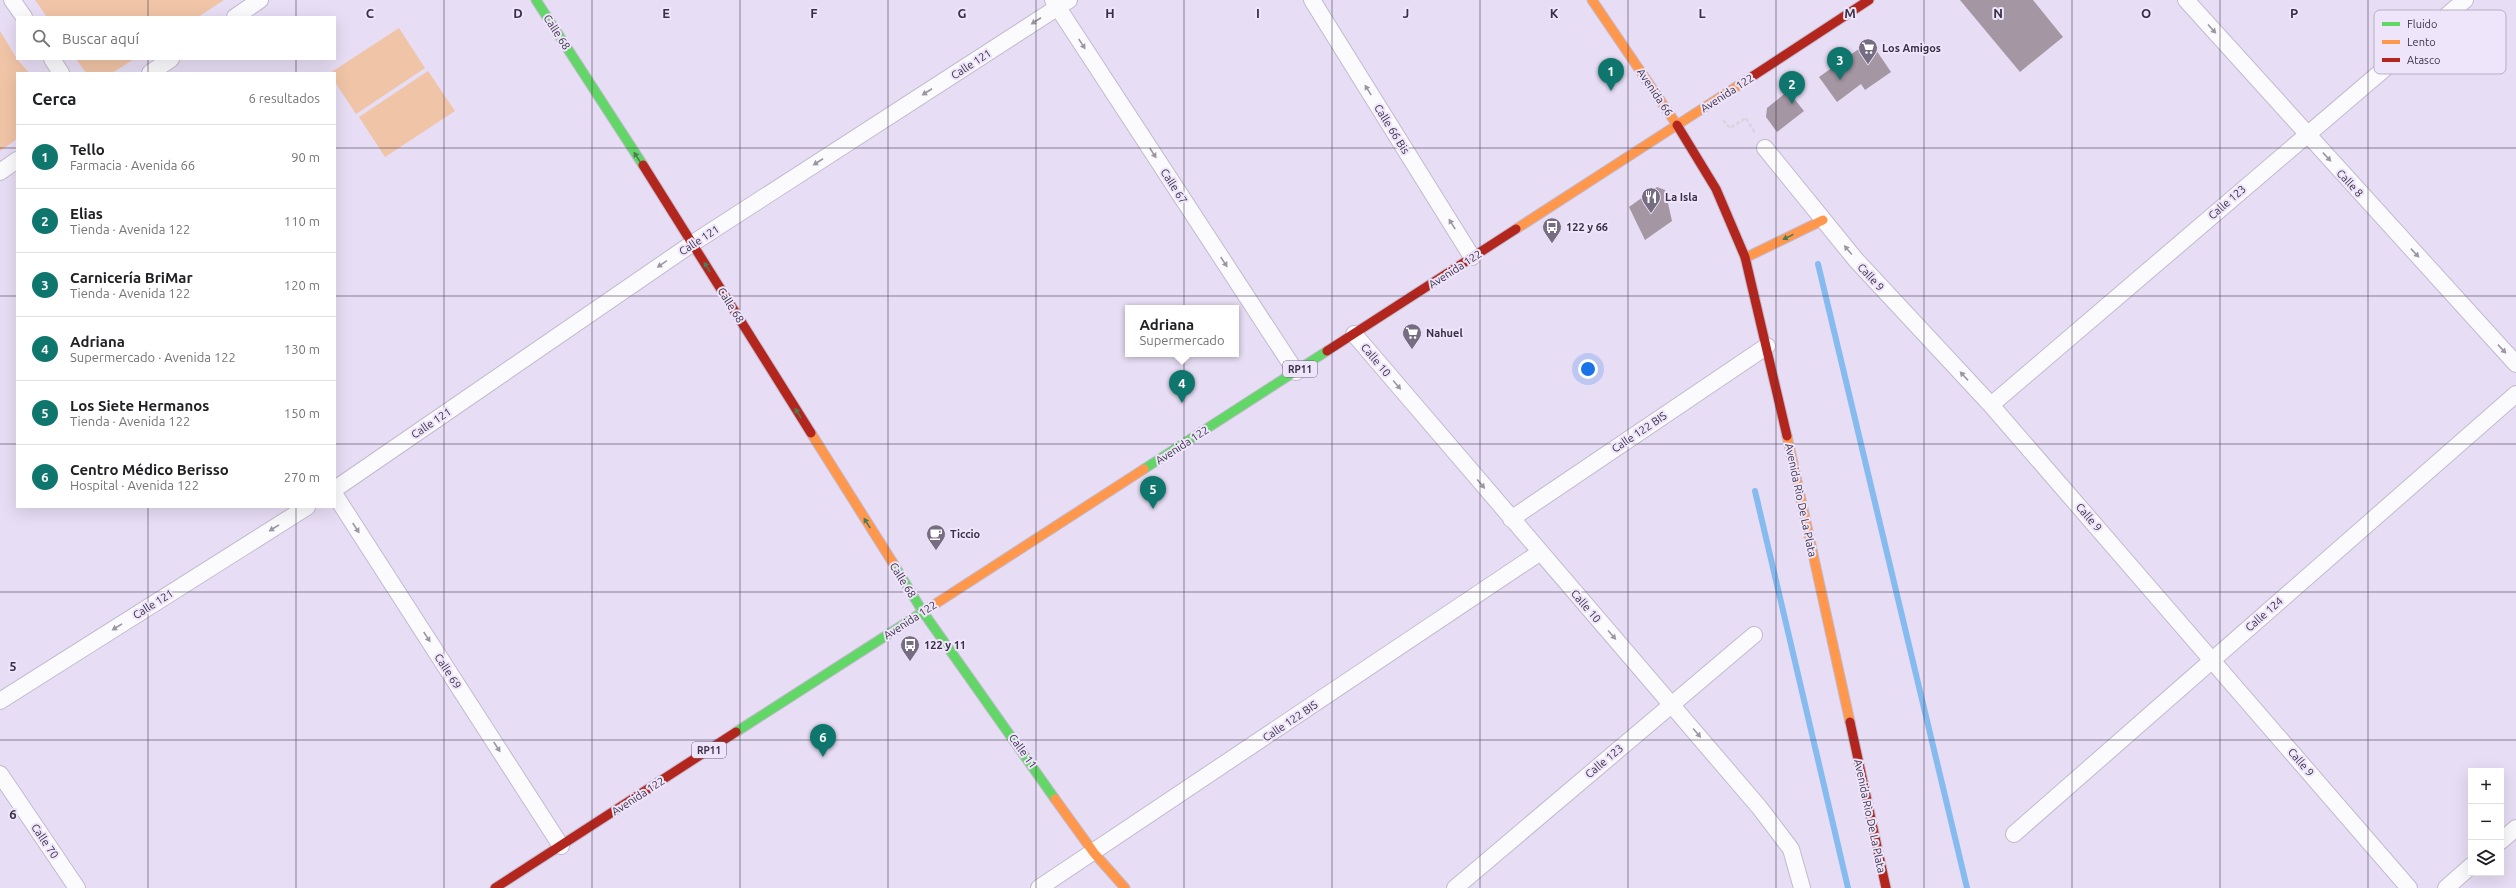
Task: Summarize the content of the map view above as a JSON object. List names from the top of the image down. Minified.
{"streets":{"main road":["Calle 68","Avenida 66","Avenida 122","RP11","Avenida Rìo De La Plata","Calle 11"],"street":["Calle 121","Calle 66 Bis","Calle 8","Calle 67","Calle 123","Calle 9","Calle 10","Calle 122 BIS","Calle 124","Calle 69","Calle 70"]},"crossings":[["Calle 68","Calle 121"],["Calle 68","Avenida 122"],["Calle 68","Calle 11"],["Calle 121","Calle 67"],["Avenida 66","Avenida 122"],["Avenida 66","Avenida Rìo De La Plata"],["Avenida 122","Calle 66 Bis"],["Avenida 122","Calle 67"],["Avenida 122","Calle 10"],["Avenida 122","Avenida Rìo De La Plata"],["Avenida 122","Calle 69"],["Avenida 122","Calle 11"],["Calle 8","Calle 123"],["Calle 123","Calle 9"],["Calle 123","Calle 10"],["Calle 9","Calle 124"],["Calle 10","Calle 122 BIS"],["Calle 122 BIS","Avenida Rìo De La Plata"],["Calle 122 BIS","Calle 11"]],"one_way":["Calle 68","Calle 121","Calle 66 Bis","Calle 8","Calle 67","Calle 10","Calle 69"],"places":{"supermarket":["Los Amigos","Nahuel"],"restaurant":["La Isla"],"bus stop":["122 y 66","122 y 11"],"cafe":["Ticcio"]},"legend":["Fluido","Lento","Atasco"],"page":{"search":"Buscar aquí","pins":["3","1","2","4","5","6"],"heading":["Cerca","6 resultados"],"list":[{"mark":"1","name":"Tello","note":"Farmacia · Avenida 66","value":"90 m"},{"mark":"2","name":"Elias","note":"Tienda · Avenida 122","value":"110 m"},{"mark":"3","name":"Carnicería BriMar","note":"Tienda · Avenida 122","value":"120 m"},{"mark":"4","name":"Adriana","note":"Supermercado · Avenida 122","value":"130 m"},{"mark":"5","name":"Los Siete Hermanos","note":"Tienda · Avenida 122","value":"150 m"},{"mark":"6","name":"Centro Médico Berisso","note":"Hospital · Avenida 122","value":"270 m"}],"popup":["Adriana","Supermercado"],"map_buttons":["+","−"]},"grid":{"columns":["C","D","E","F","G","H","I","J","K","L","M","N","O","P"],"rows":["5","6"]}}
